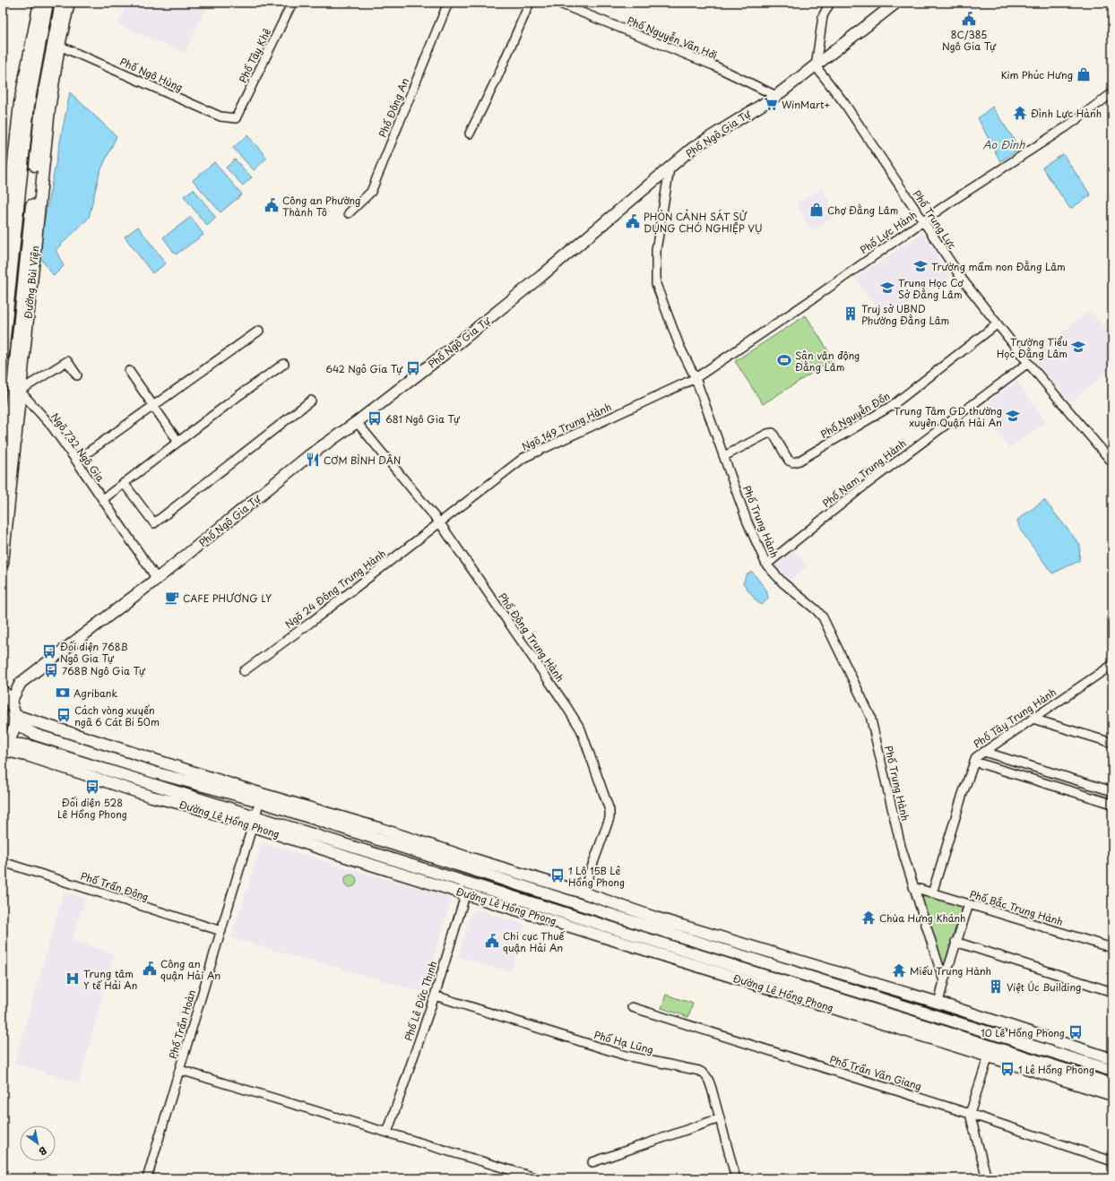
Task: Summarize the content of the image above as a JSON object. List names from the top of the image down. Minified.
{"streets":{"main road":["Phố Ngô Gia Tự","Đường Bùi Viện","Đường Lê Hồng Phong"],"street":["Phố Nguyễn Văn Hới","Phố Tây Khê","Phố Ngô Hùng","Phố Đông An","Phố Trung Lực","Phố Lực Hành","Phố Nguyễn Đồn","Ngõ 149 Trung Hành","Ngõ 732 Ngô Gia","Phố Nam Trung Hành","Phố Trung Hành","Ngõ 24 Đông Trung Hành","Phố Đông Trung Hành","Phố Tây Trung Hành","Phố Trần Đông","Phố Bắc Trung Hành","Phố Lê Đức Thịnh","Phố Trần Hoàn","Phố Hạ Lũng","Phố Trần Văn Giang"]},"crossings":[["Phố Nguyễn Văn Hới","Phố Ngô Gia Tự"],["Phố Tây Khê","Phố Ngô Hùng"],["Phố Ngô Hùng","Đường Bùi Viện"],["Phố Ngô Gia Tự","Phố Trung Lực"],["Phố Ngô Gia Tự","Ngõ 732 Ngô Gia"],["Phố Ngô Gia Tự","Phố Trung Hành"],["Phố Ngô Gia Tự","Phố Đông Trung Hành"],["Phố Trung Lực","Phố Lực Hành"],["Phố Trung Lực","Phố Nguyễn Đồn"],["Phố Trung Lực","Phố Nam Trung Hành"],["Phố Lực Hành","Ngõ 149 Trung Hành"],["Phố Lực Hành","Phố Trung Hành"],["Đường Bùi Viện","Ngõ 732 Ngô Gia"],["Phố Nguyễn Đồn","Phố Trung Hành"],["Ngõ 149 Trung Hành","Phố Trung Hành"],["Ngõ 149 Trung Hành","Ngõ 24 Đông Trung Hành"],["Ngõ 149 Trung Hành","Phố Đông Trung Hành"],["Phố Nam Trung Hành","Phố Trung Hành"],["Phố Trung Hành","Phố Bắc Trung Hành"],["Ngõ 24 Đông Trung Hành","Phố Đông Trung Hành"],["Phố Đông Trung Hành","Đường Lê Hồng Phong"],["Phố Tây Trung Hành","Phố Bắc Trung Hành"],["Đường Lê Hồng Phong","Phố Lê Đức Thịnh"],["Đường Lê Hồng Phong","Phố Trần Hoàn"],["Phố Trần Đông","Phố Trần Hoàn"],["Phố Lê Đức Thịnh","Phố Hạ Lũng"]],"water":["Ao Đình"],"places":{"public building":["8C/385 Ngô Gia Tự","Công an Phường Thành Tô","PHÒN CẢNH SÁT SỬ DỤNG CHÓ NGHIỆP VỤ","Chi cục Thuế quận Hải An","Công an quận Hải An"],"shop":["Kim Phúc Hưng","Chợ Đằng Lâm"],"supermarket":["WinMart+"],"temple":["Đình Lực Hành","Chùa Hưng Khánh","Miếu Trung Hành"],"school or university":["Trường mầm non Đằng Lâm","Trung Học Cơ Sở Đằng Lâm","Trường Tiểu Học Đằng Lâm","Trung Tâm GD thường xuyên Quận Hải An"],"building":["Truj sở UBND Phường Đằng Lâm","Việt Úc Building"],"sports":["Sân vận động Đằng Lâm"],"bus stop":["642 Ngô Gia Tự","681 Ngô Gia Tự","Đối diện 768B Ngô Gia Tự","768B Ngô Gia Tự","Cách vòng xuyến ngã 6 Cát Bi 50m","Đối diện 528 Lê Hồng Phong","1 Lô 15B Lê Hồng Phong","10 Lê Hồng Phong","1 Lê Hồng Phong"],"restaurant":["CƠM BÌNH DÂN"],"cafe":["CAFE PHƯƠNG LY"],"bank":["Agribank"],"hospital":["Trung tâm Y tế Hải An"]},"north":"bottom right"}
